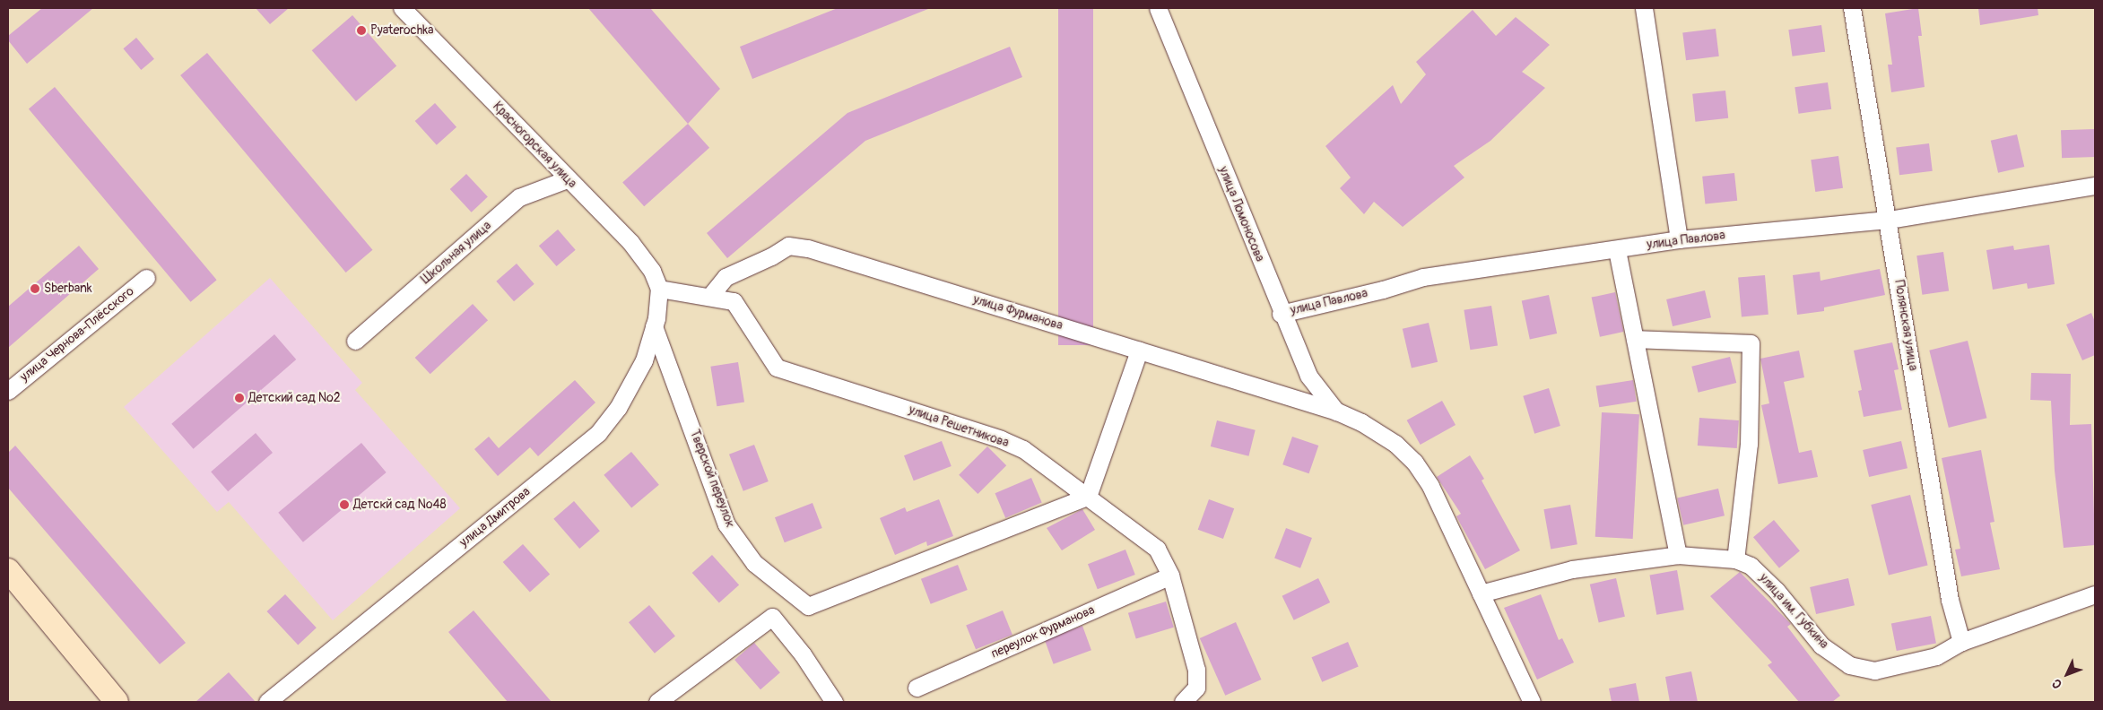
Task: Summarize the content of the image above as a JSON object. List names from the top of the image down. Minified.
{"streets":{"street":["Красногорская улица","улица Ломоносова","улица Павлова","Школьная улица","улица Фурманова","Полянская улица","улица Чернова-Плёсского","улица Решетникова","Тверской переулок","улица Дмитрова","улица им. Губкина","переулок Фурманова"]},"crossings":[["Красногорская улица","Школьная улица"],["Красногорская улица","улица Решетникова"],["Красногорская улица","улица Дмитрова"],["улица Ломоносова","улица Павлова"],["улица Ломоносова","улица Фурманова"],["улица Павлова","Полянская улица"],["улица Фурманова","улица Решетникова"],["улица Фурманова","улица им. Губкина"],["Полянская улица","улица им. Губкина"],["улица Решетникова","Тверской переулок"],["улица Решетникова","улица Дмитрова"],["улица Решетникова","переулок Фурманова"],["Тверской переулок","улица Дмитрова"]],"places":["Pyaterochka","Sberbank","Детский сад №2","Детскй сад №48"],"north":"bottom left"}
